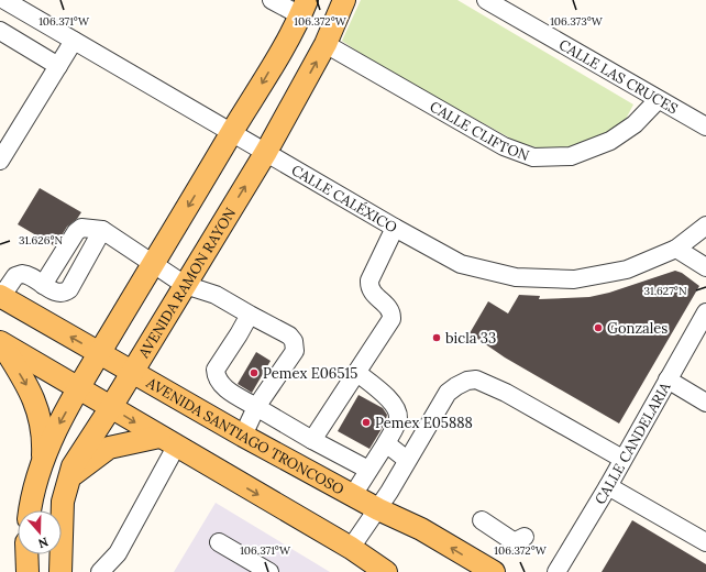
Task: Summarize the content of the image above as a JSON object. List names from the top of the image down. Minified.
{"streets":{"main road":["AVENIDA RAMON RAYON","AVENIDA SANTIAGO TRONCOSO"],"street":["CALLE LAS CRUCES","CALLE CLIFTON","CALLE CALÉXICO","CALLE CANDELARIA"]},"crossings":[["CALLE LAS CRUCES","CALLE CLIFTON"],["CALLE CLIFTON","AVENIDA RAMON RAYON"],["CALLE CALÉXICO","AVENIDA RAMON RAYON"],["AVENIDA RAMON RAYON","AVENIDA SANTIAGO TRONCOSO"]],"places":["Gonzales","bicla 33","Pemex E06515","Pemex E05888"],"north":"bottom","coordinates":["106.371°W","106.372°W","106.373°W","31.626°N","31.627°N"]}
